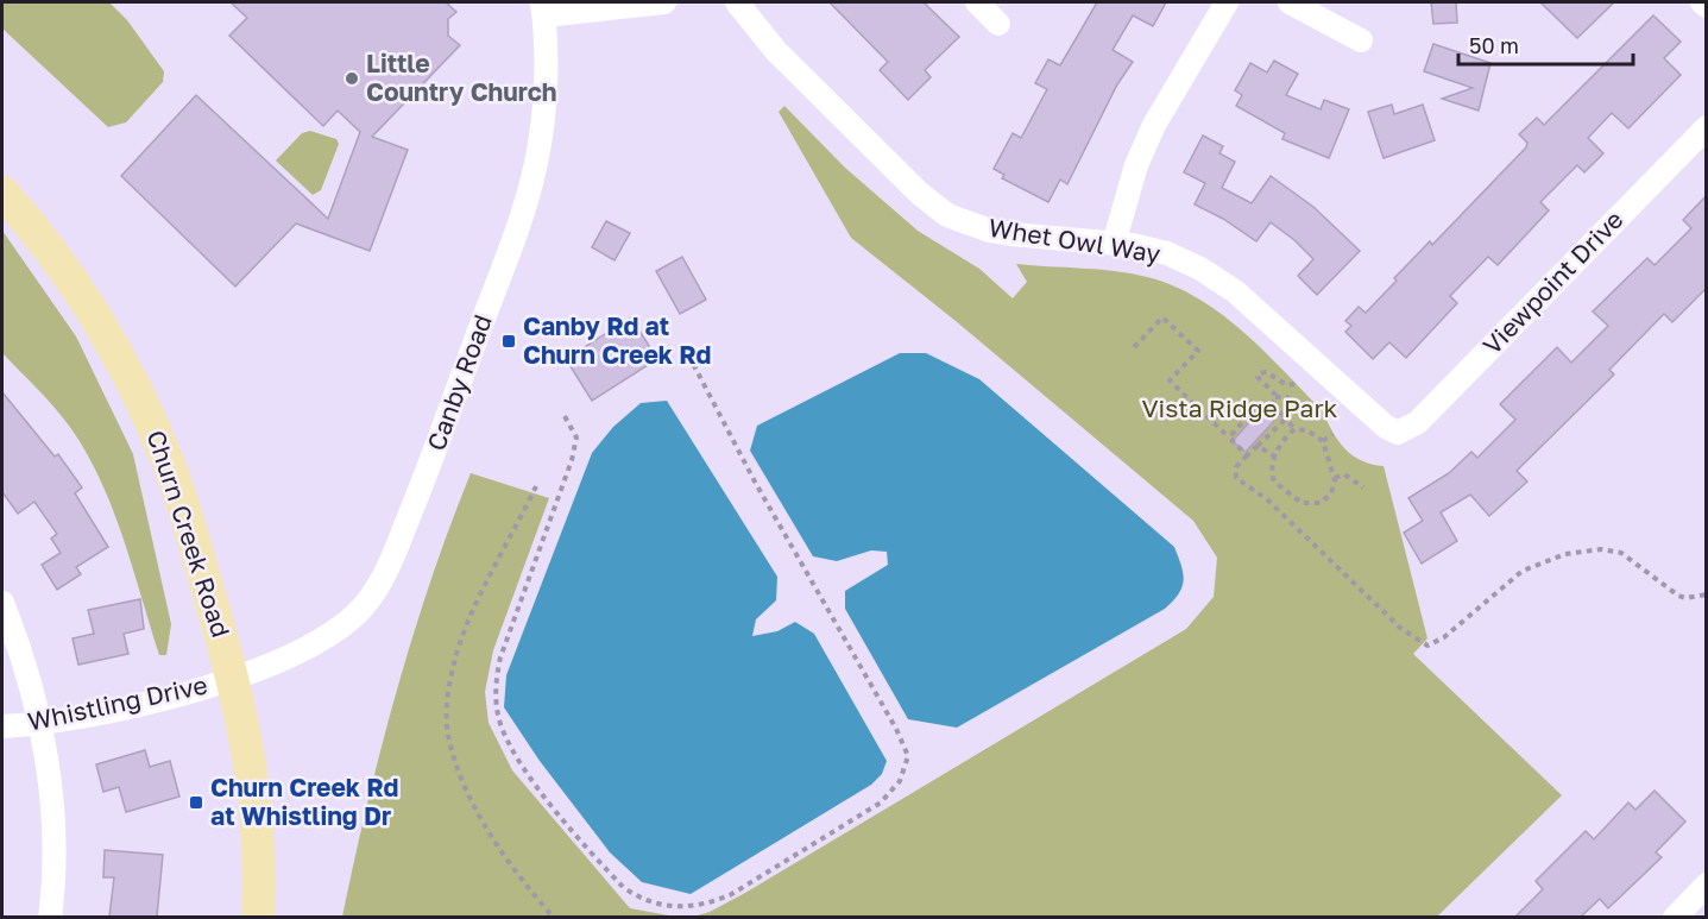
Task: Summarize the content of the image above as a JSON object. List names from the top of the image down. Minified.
{"streets":{"main road":["Churn Creek Road"],"street":["Whet Owl Way","Viewpoint Drive","Canby Road","Whistling Drive"]},"crossings":[["Whet Owl Way","Viewpoint Drive"],["Canby Road","Churn Creek Road"],["Canby Road","Whistling Drive"],["Churn Creek Road","Whistling Drive"]],"parks":["Vista Ridge Park"],"places":{"other":["Little Country Church"],"transit":["Canby Rd at Churn Creek Rd","Churn Creek Rd at Whistling Dr"]},"scale_bar":"50 m"}
